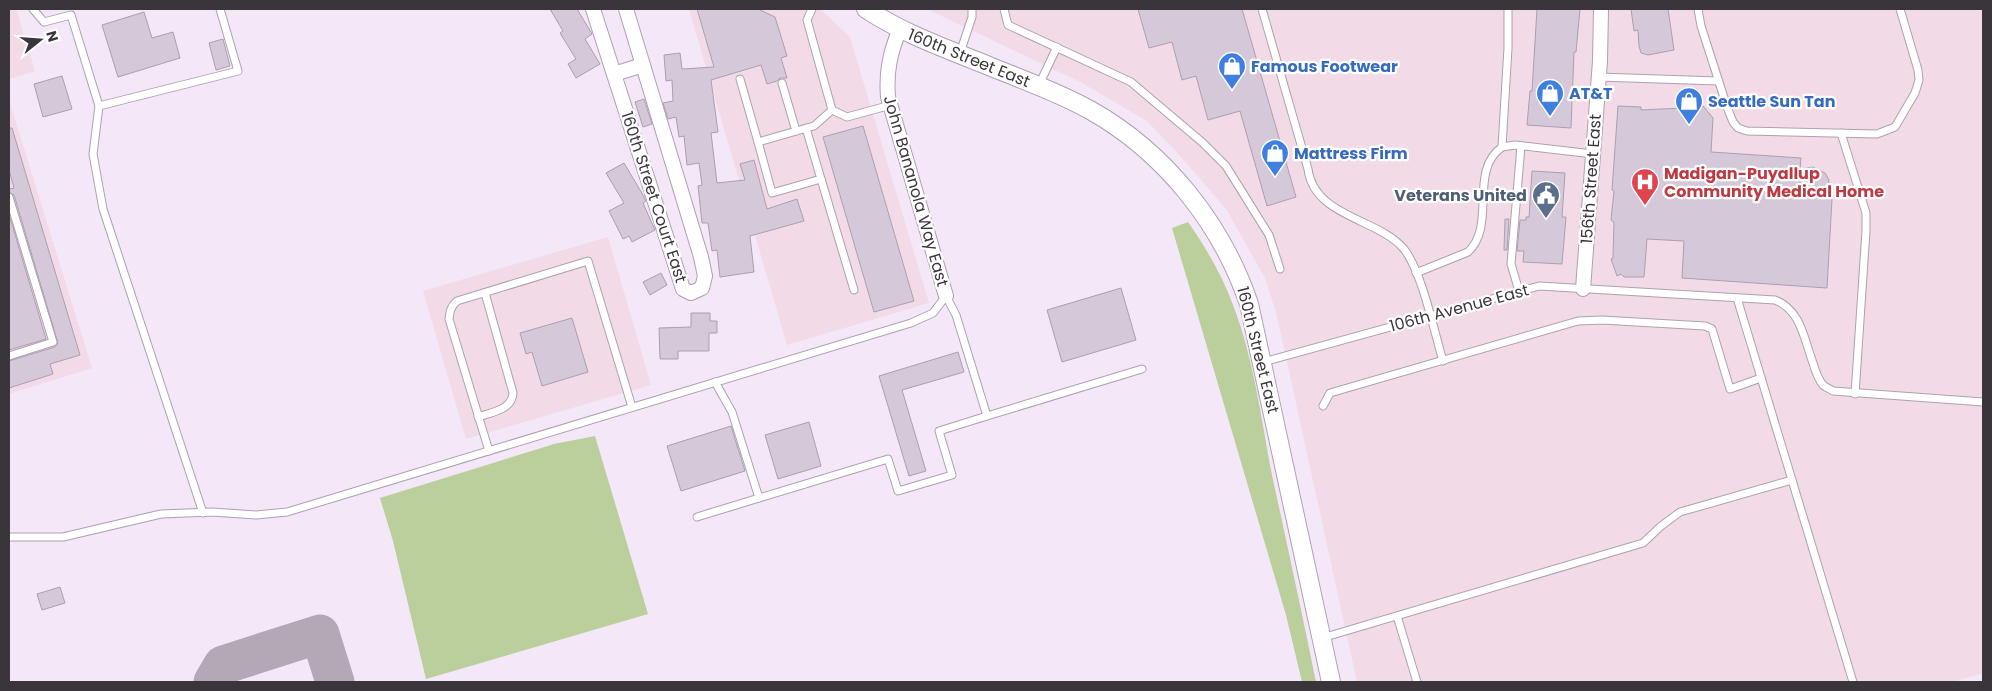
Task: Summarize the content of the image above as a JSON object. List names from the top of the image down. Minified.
{"streets":{"street":["160th Street East","156th Street East","John Bananola Way East","160th Street Court East"],"lane":["106th Avenue East"]},"crossings":[["160th Street East","John Bananola Way East"],["160th Street East","106th Avenue East"],["156th Street East","106th Avenue East"]],"places":{"shop":["Famous Footwear","AT&T","Seattle Sun Tan","Mattress Firm"],"hospital":["Madigan-Puyallup Community Medical Home"],"public building":["Veterans United"]},"north":"right"}
